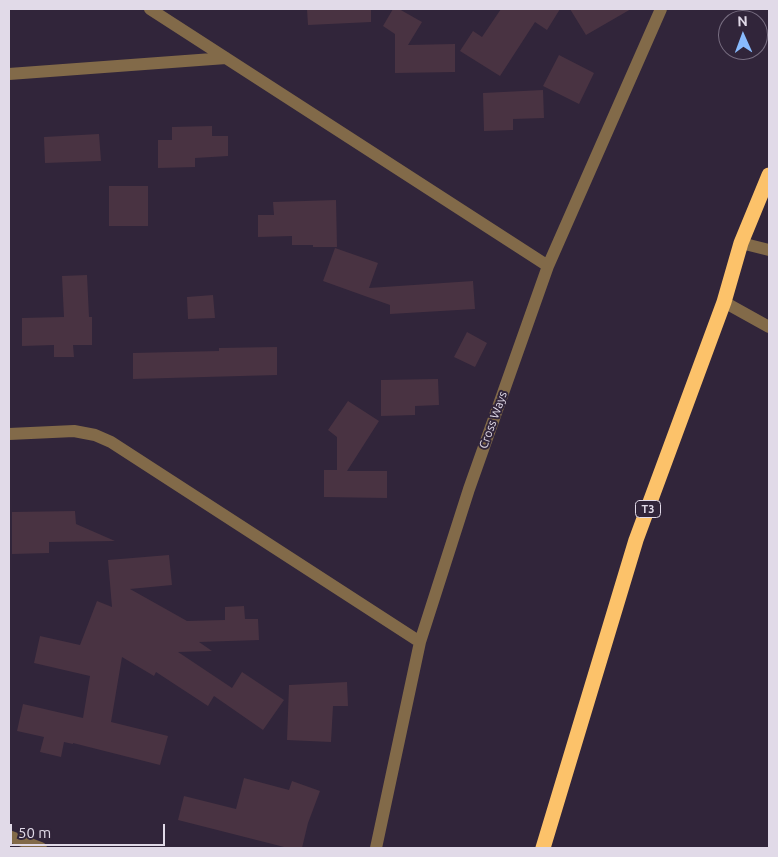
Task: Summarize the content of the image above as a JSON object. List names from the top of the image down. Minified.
{"streets":{"highway":["T3"],"street":["Cross Ways"]},"scale_bar":"50 m","north":"top"}
